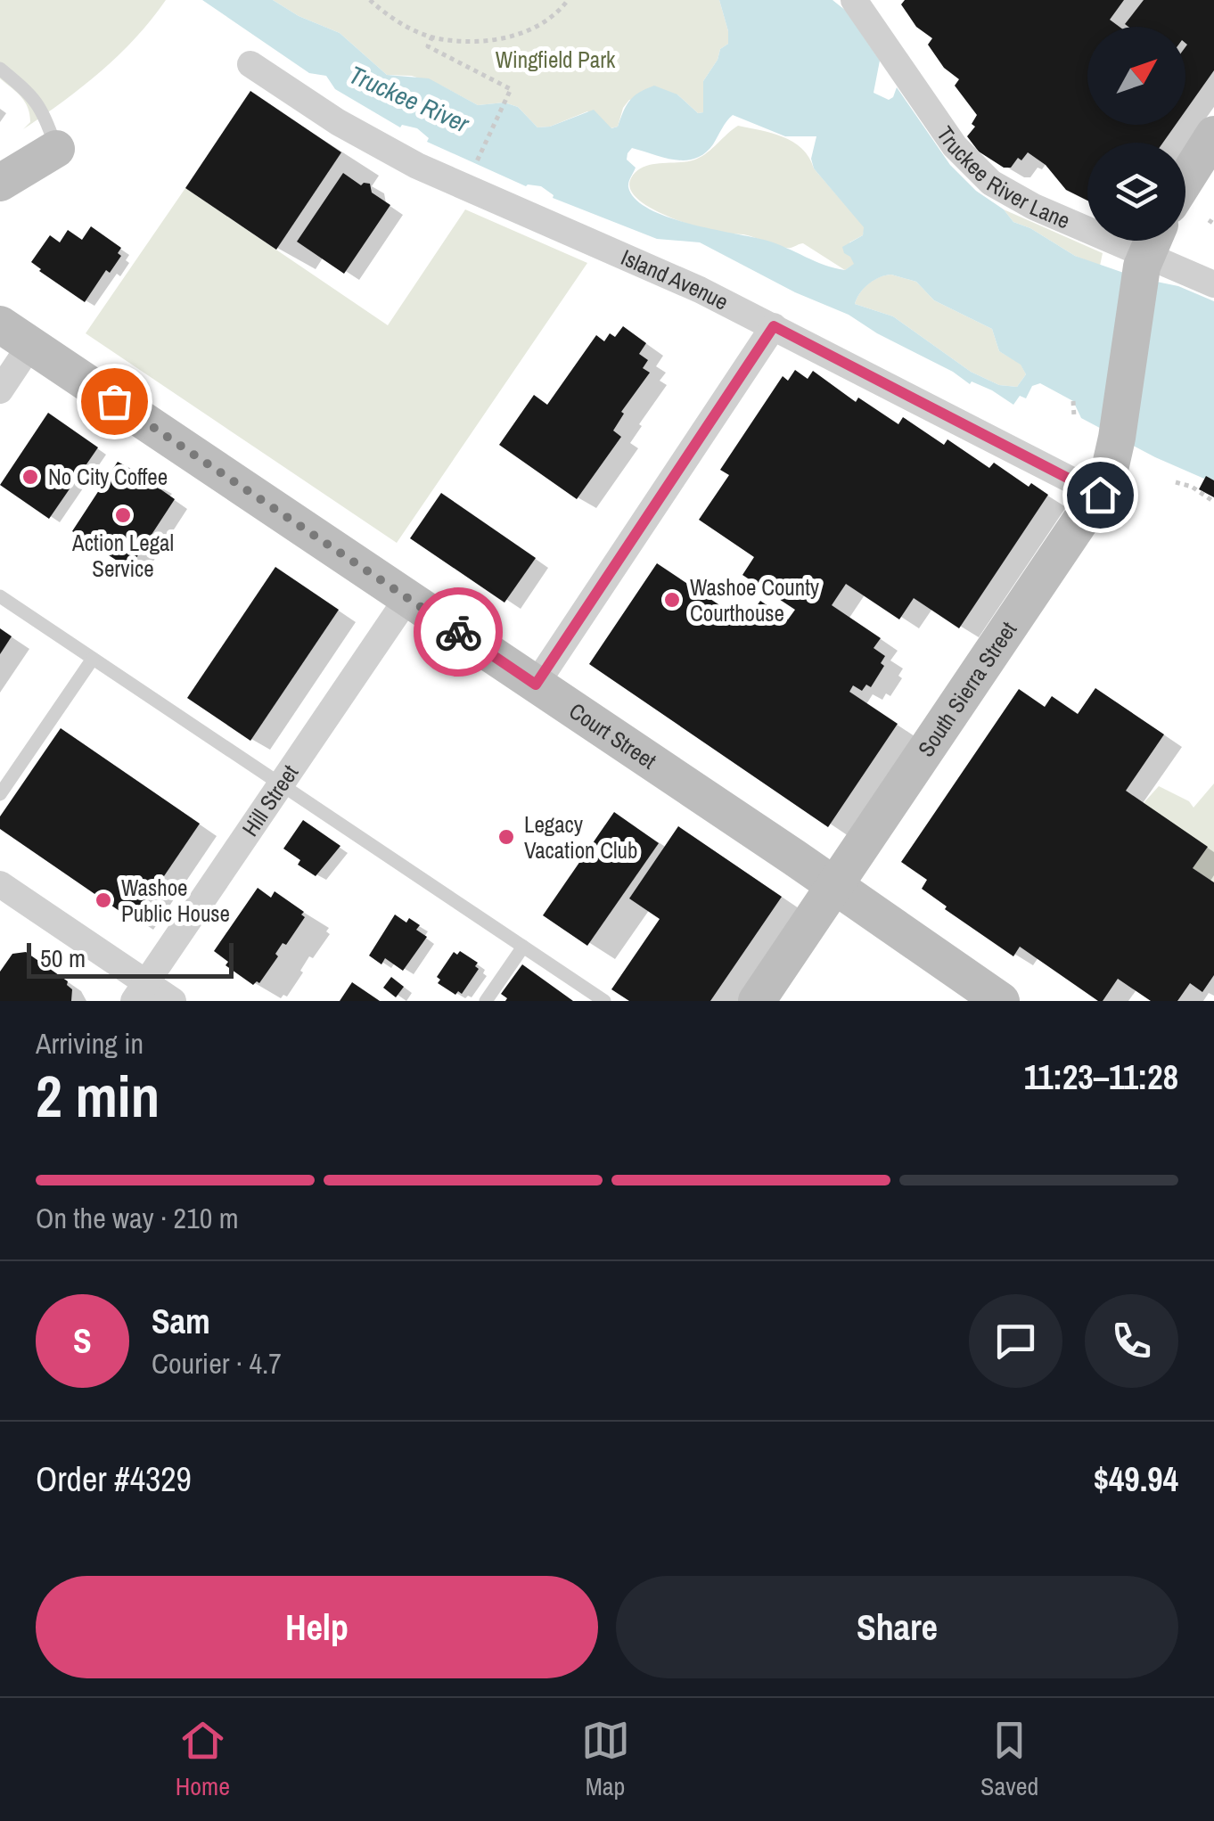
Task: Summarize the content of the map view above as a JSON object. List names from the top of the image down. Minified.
{"streets":{"street":["Truckee River Lane","Island Avenue","South Sierra Street","Court Street","Hill Street"]},"crossings":[["Truckee River Lane","South Sierra Street"],["Island Avenue","South Sierra Street"],["South Sierra Street","Court Street"],["Court Street","Hill Street"]],"water":["Truckee River"],"parks":["Wingfield Park"],"places":["No City Coffee","Action Legal Service","Washoe County Courthouse","Legacy Vacation Club","Washoe Public House"],"scale_bar":"50 m","north":"top right","page":{"scale":"50 m","heading":["2 min","Arriving in","11:23–11:28"],"panel":["Sam","Courier · 4.7","Order #4329","$49.94"],"bar":"On the way · 210 m","round":"S","buttons":["Help","Share"],"tabs":["Home","Map","Saved"]}}
